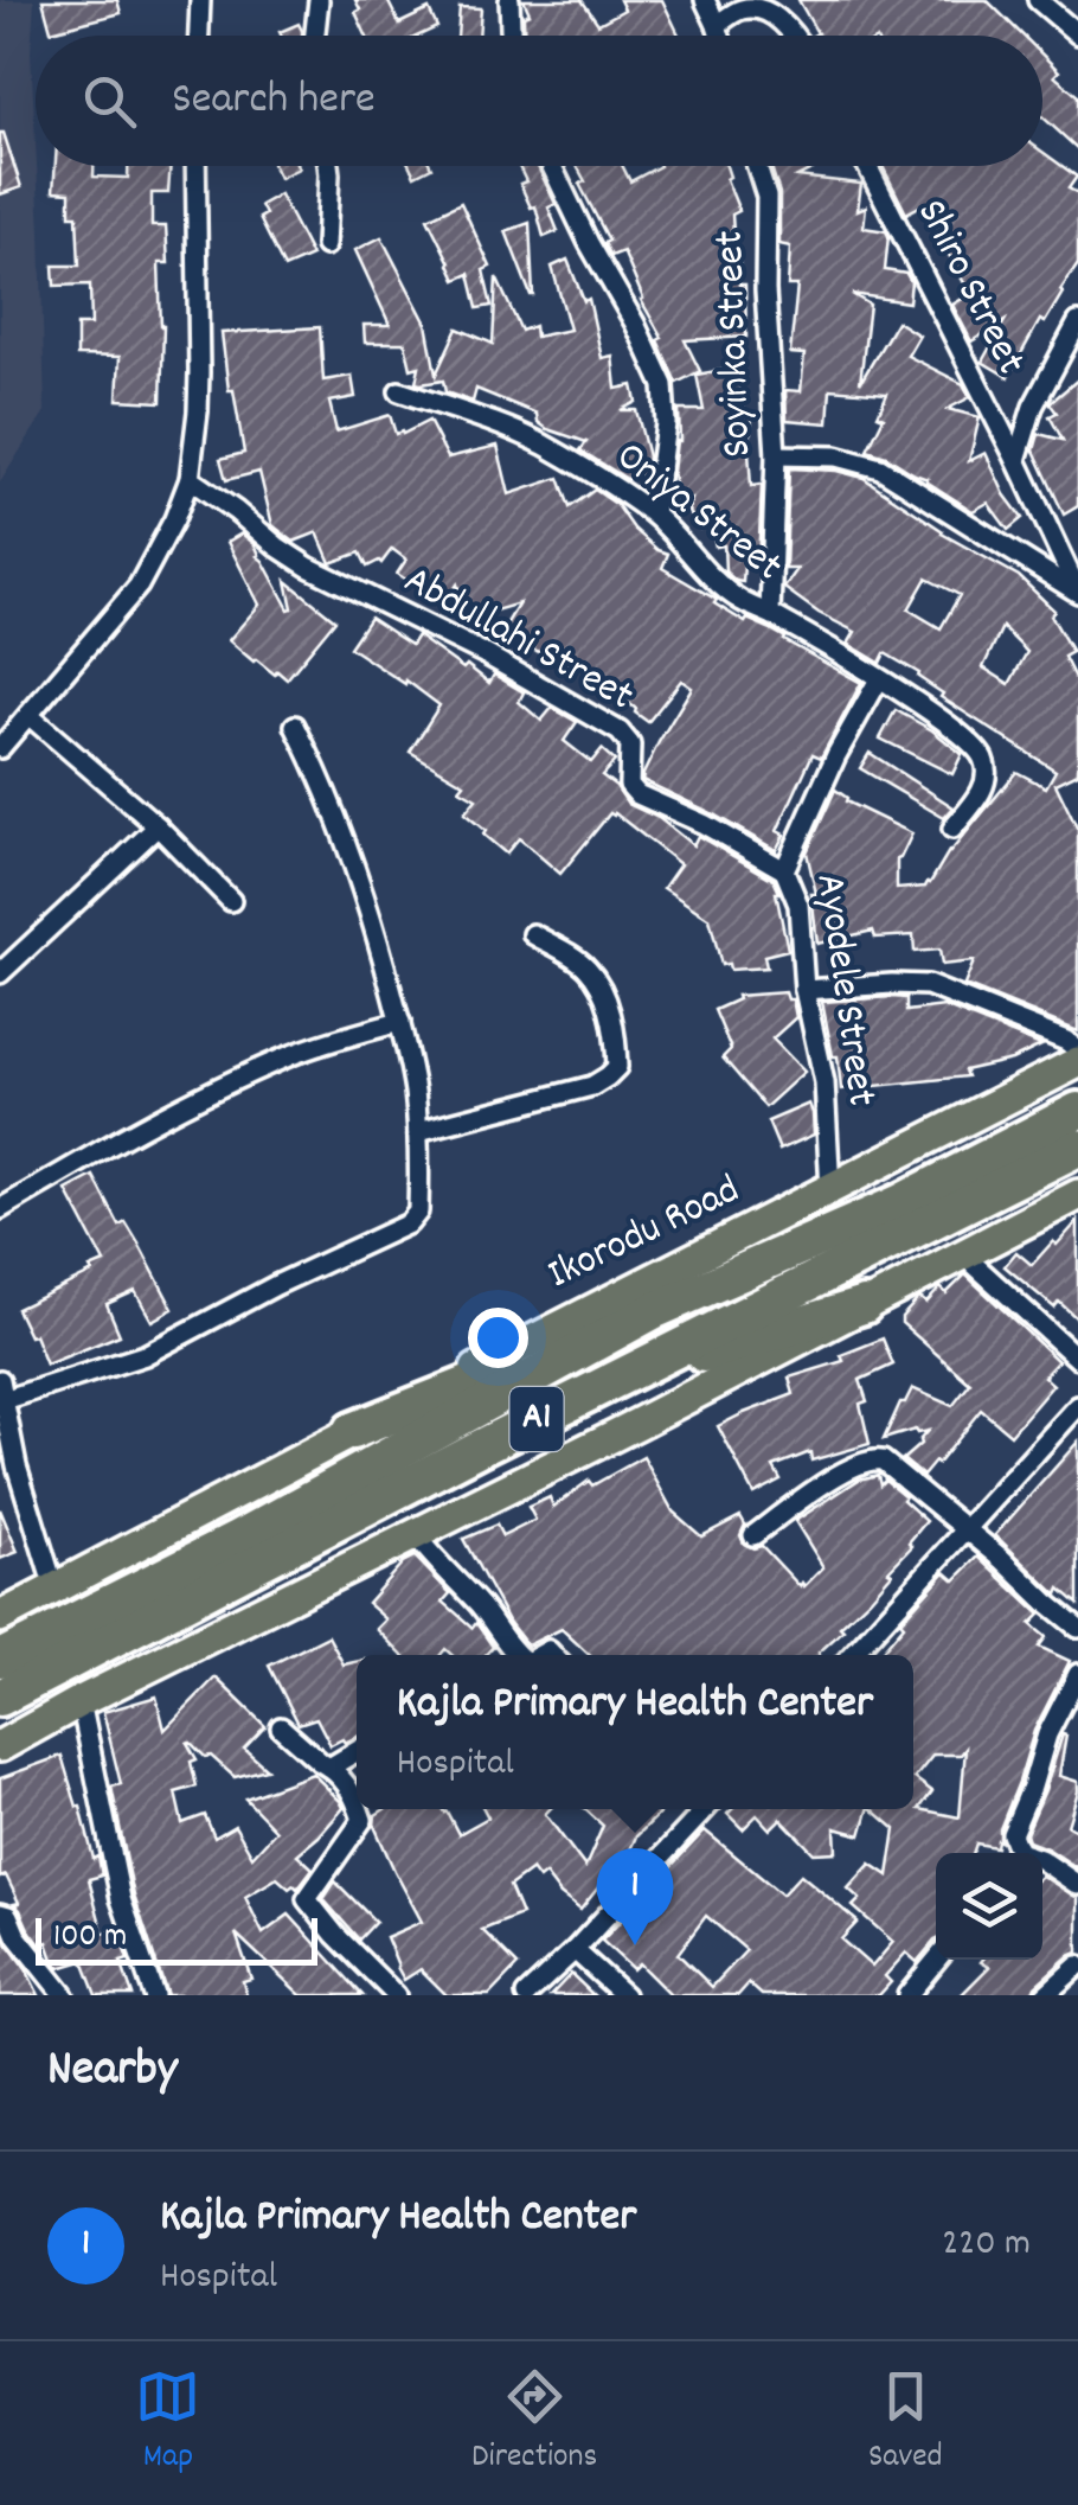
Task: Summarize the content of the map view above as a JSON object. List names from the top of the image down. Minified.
{"streets":{"highway":["Ikorodu Road","A1"],"street":["Shiro Street","Soyinka Street","Oniya Street","Abdullahi Street","Ayodele Street"]},"crossings":[["Soyinka Street","Oniya Street"],["Oniya Street","Ayodele Street"],["Abdullahi Street","Ayodele Street"],["Ayodele Street","Ikorodu Road"]],"scale_bar":"100 m","page":{"search":"Search here","popup":["Kajla Primary Health Center","Hospital"],"pins":"1","scale":"100 m","heading":"Nearby","list":[{"mark":"1","name":"Kajla Primary Health Center","note":"Hospital","value":"220 m"}],"nav":["Map","Directions","Saved"]}}
